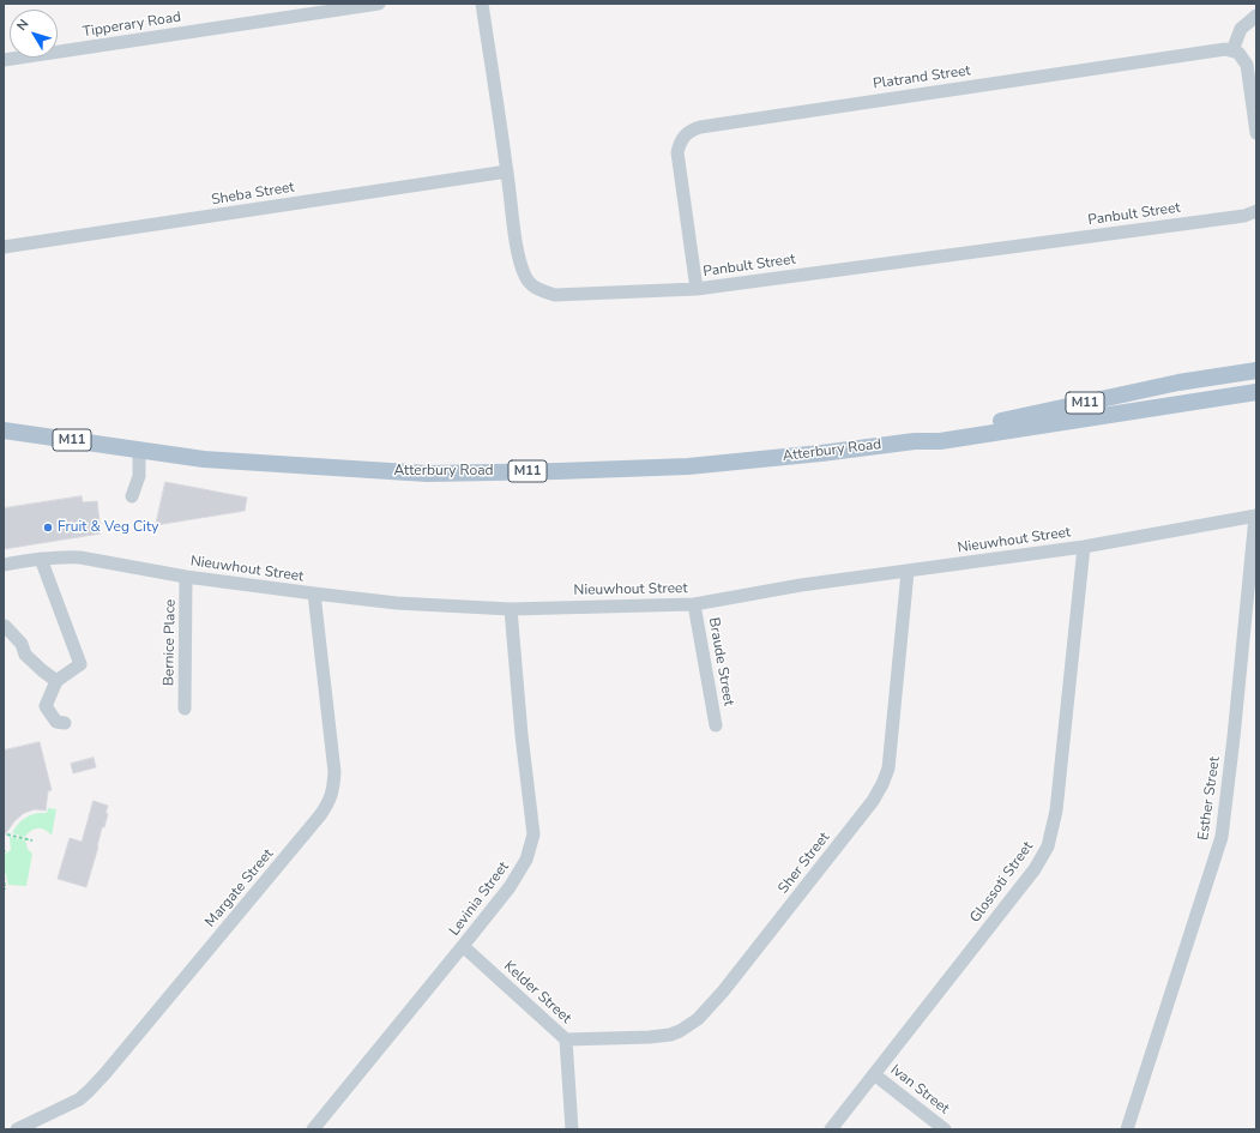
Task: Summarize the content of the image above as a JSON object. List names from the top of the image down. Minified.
{"streets":{"main road":["M11","Atterbury Road"],"street":["Tipperary Road","Platrand Street","Sheba Street","Panbult Street","Nieuwhout Street","Bernice Place","Braude Street","Esther Street","Sher Street","Glossoti Street","Margate Street","Levinia Street","Kelder Street","Ivan Street"]},"crossings":[["Platrand Street","Panbult Street"],["Sheba Street","Panbult Street"],["Nieuwhout Street","Bernice Place"],["Nieuwhout Street","Braude Street"],["Nieuwhout Street","Esther Street"],["Nieuwhout Street","Sher Street"],["Nieuwhout Street","Glossoti Street"],["Nieuwhout Street","Margate Street"],["Nieuwhout Street","Levinia Street"],["Sher Street","Kelder Street"],["Glossoti Street","Ivan Street"],["Levinia Street","Kelder Street"]],"places":["Fruit & Veg City"],"north":"top left"}
